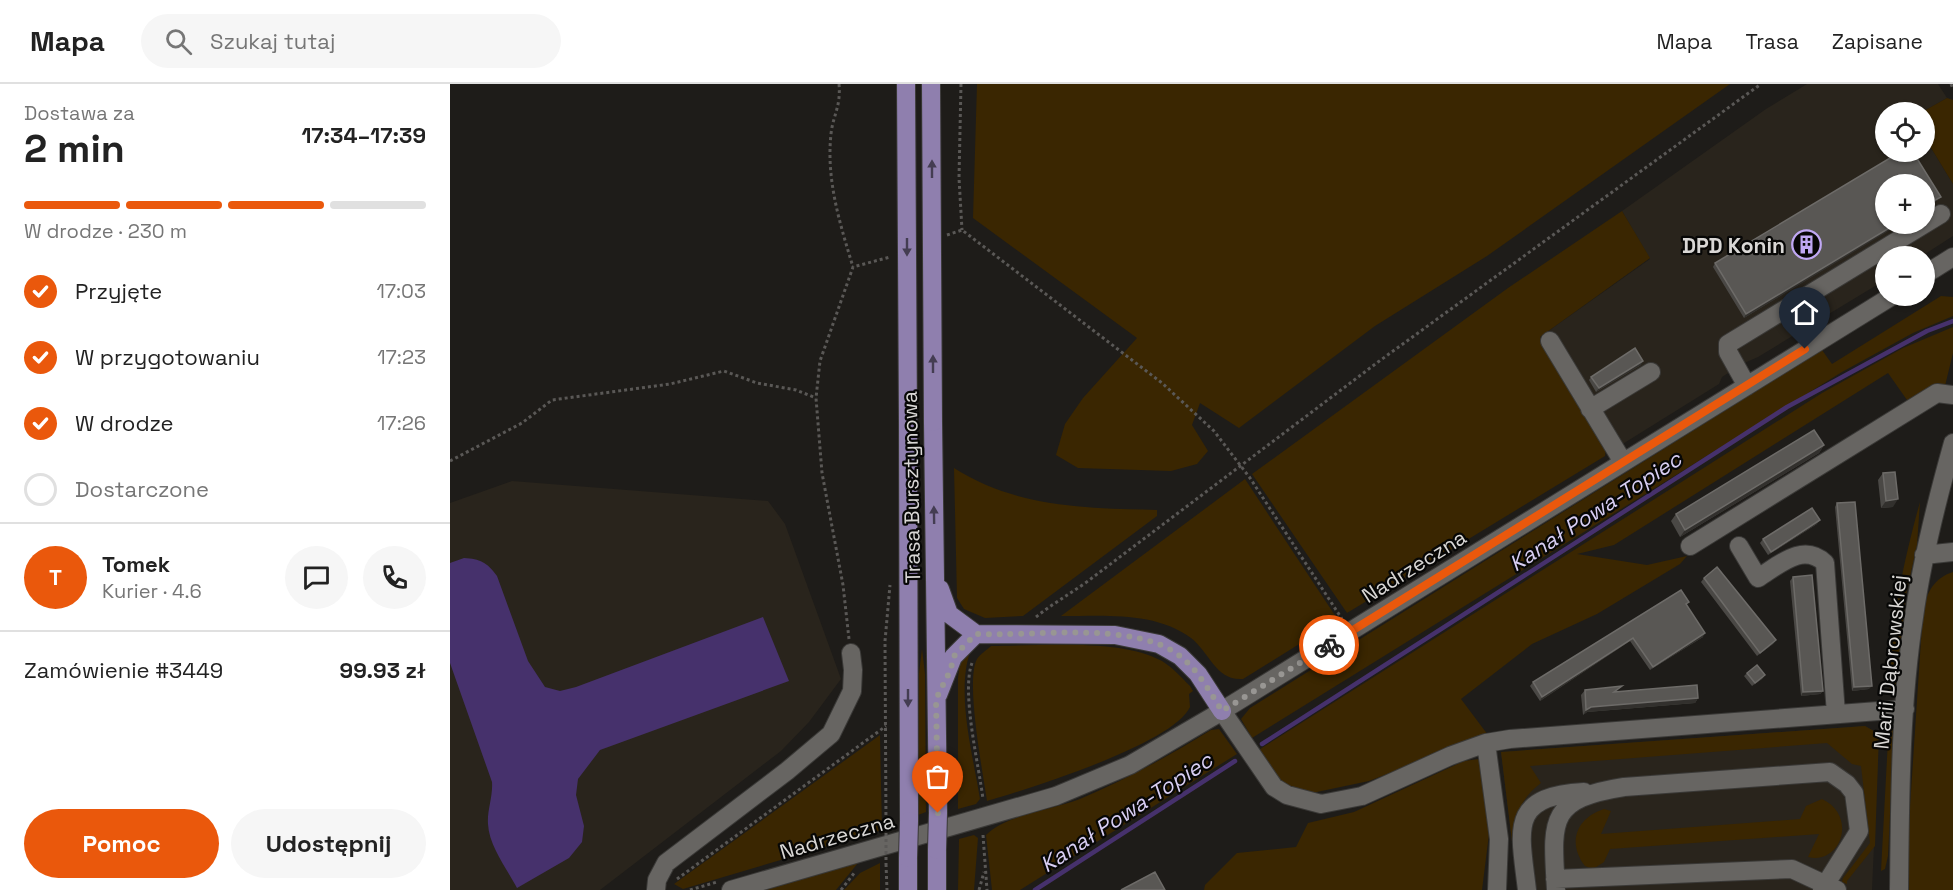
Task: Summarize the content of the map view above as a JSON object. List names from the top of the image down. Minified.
{"streets":{"main road":["Trasa Bursztynowa"],"street":["Nadrzeczna","Marii Dąbrowskiej"]},"water":["Kanał Powa-Topiec"],"places":{"building":["DPD Konin"]},"page":{"header":"Mapa","search":"Szukaj tutaj","nav":["Mapa","Trasa","Zapisane"],"heading":["2 min","Dostawa za","17:34–17:39"],"panel":["Tomek","Kurier · 4.6","Zamówienie #3449","99.93 zł"],"map_buttons":["+","−"],"bar":"W drodze · 230 m","list":[["Przyjęte","17:03"],["W przygotowaniu","17:23"],["W drodze","17:26"],"Dostarczone"],"round":"T","buttons":["Pomoc","Udostępnij"]}}
